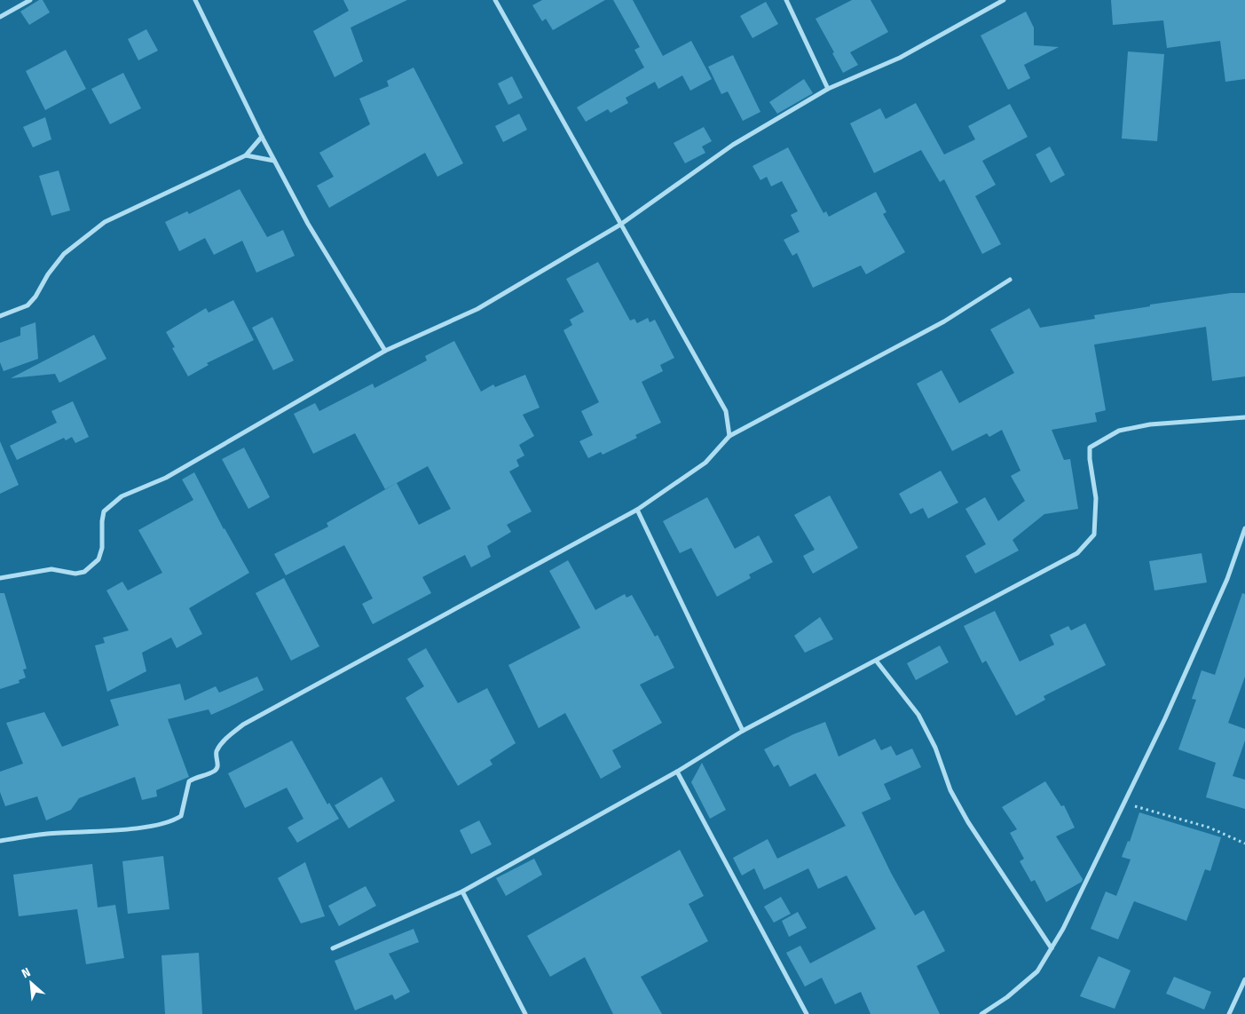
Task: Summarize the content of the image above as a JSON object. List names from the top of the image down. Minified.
{"north":"top left"}
